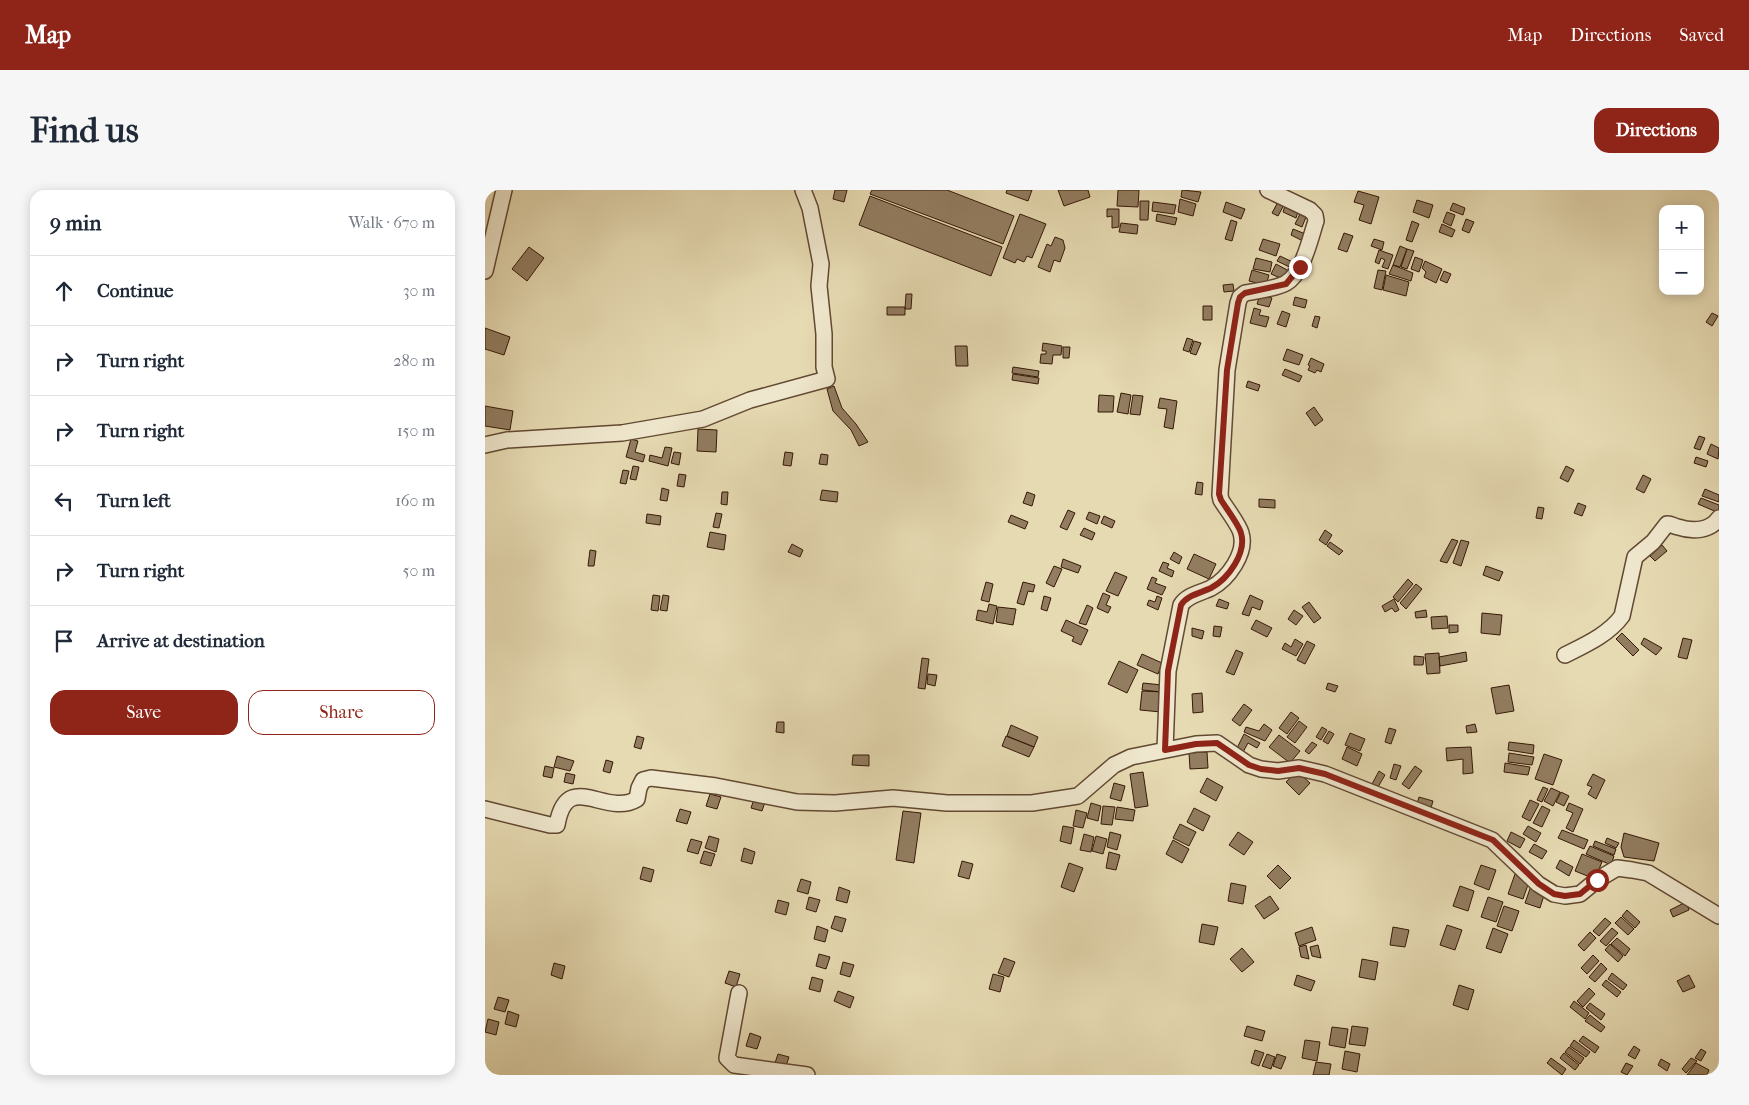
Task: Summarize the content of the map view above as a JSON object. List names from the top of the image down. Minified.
{"page":{"header":"Map","nav":["Map","Directions","Saved"],"buttons":["Directions",["Save","Share"]],"title":"Find us","heading":["9 min","Walk · 670 m"],"map_buttons":["+","−"],"list":[["Continue","30 m"],["Turn right","280 m"],["Turn right","150 m"],["Turn left","160 m"],["Turn right","50 m"],"Arrive at destination"]}}
